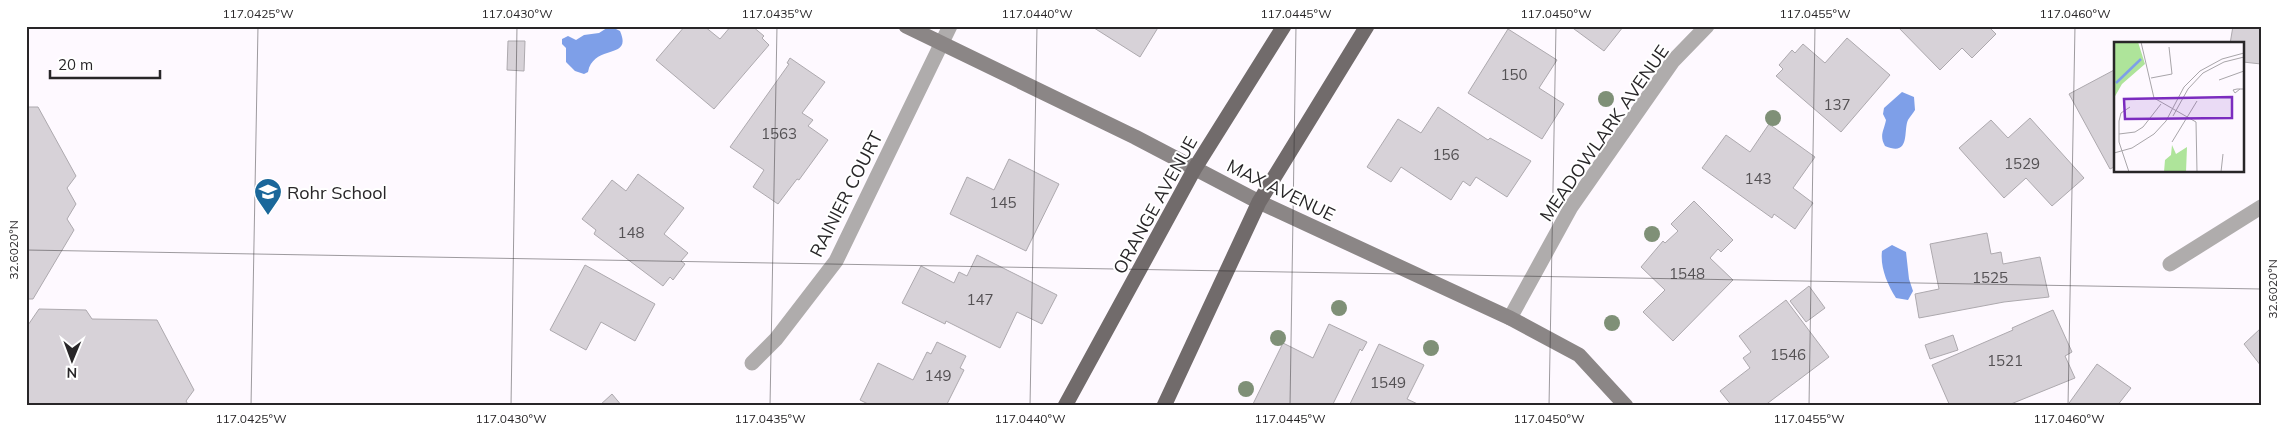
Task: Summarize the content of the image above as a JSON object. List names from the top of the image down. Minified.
{"streets":{"main road":["ORANGE AVENUE"],"street":["MEADOWLARK AVENUE","MAX AVENUE","RAINIER COURT"]},"crossings":[["MEADOWLARK AVENUE","MAX AVENUE"],["MAX AVENUE","RAINIER COURT"],["MAX AVENUE","ORANGE AVENUE"]],"places":{"school or university":["Rohr School"]},"house_numbers":["150","137","1563","156","1529","143","145","148","1548","1525","147","1546","1521","149","1549"],"scale_bar":"20 m","north":"bottom","coordinates":["117.0425°W","117.0430°W","117.0435°W","117.0440°W","117.0445°W","117.0450°W","117.0455°W","117.0460°W","32.6020°N"]}
